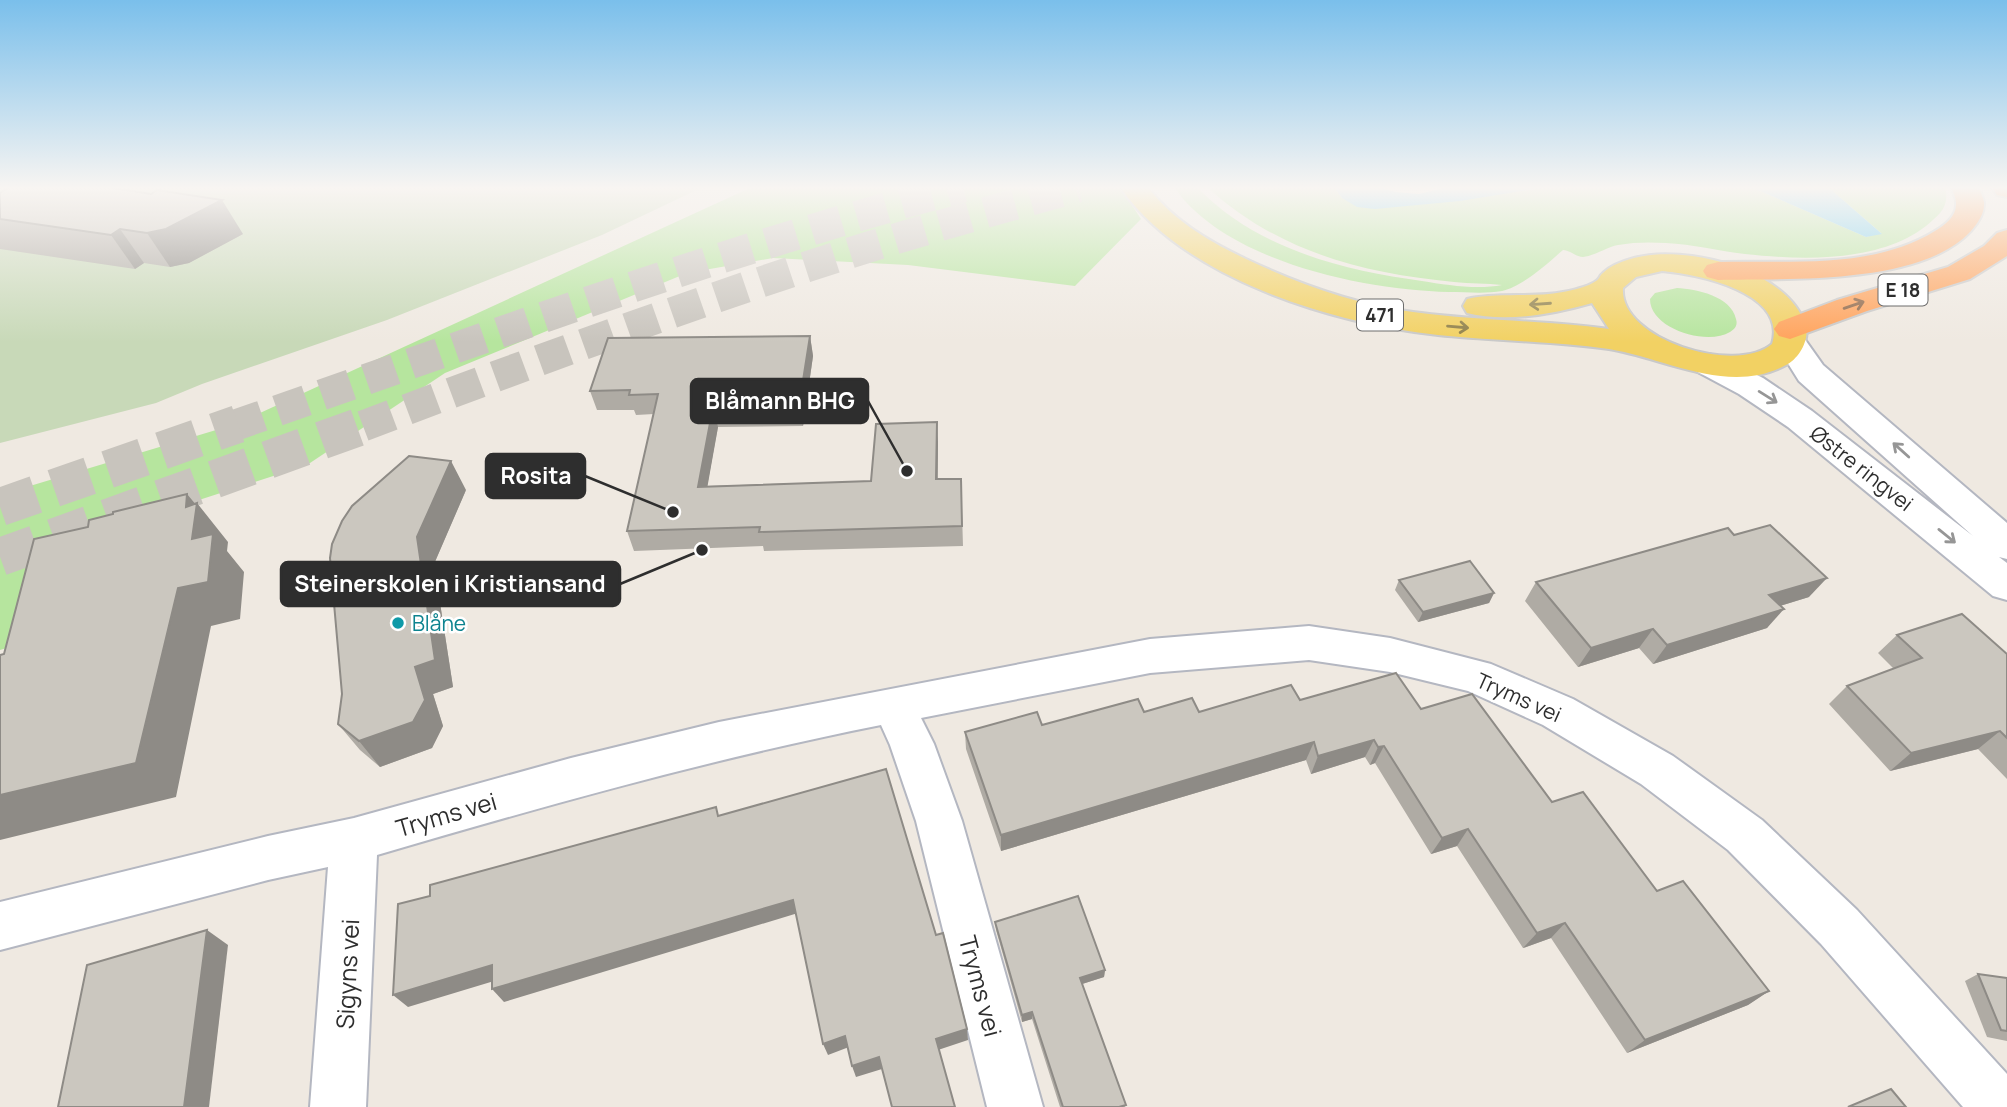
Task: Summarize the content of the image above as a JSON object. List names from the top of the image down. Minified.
{"streets":{"highway":["E 18"],"main road":["471"],"street":["Østre ringvei","Tryms vei","Sigyns vei"]},"crossings":[["E 18","471"],["E 18","Østre ringvei"],["471","Østre ringvei"],["Tryms vei","Sigyns vei"]],"places":["Blåmann BHG","Rosita","Steinerskolen i Kristiansand","Blåne"]}
